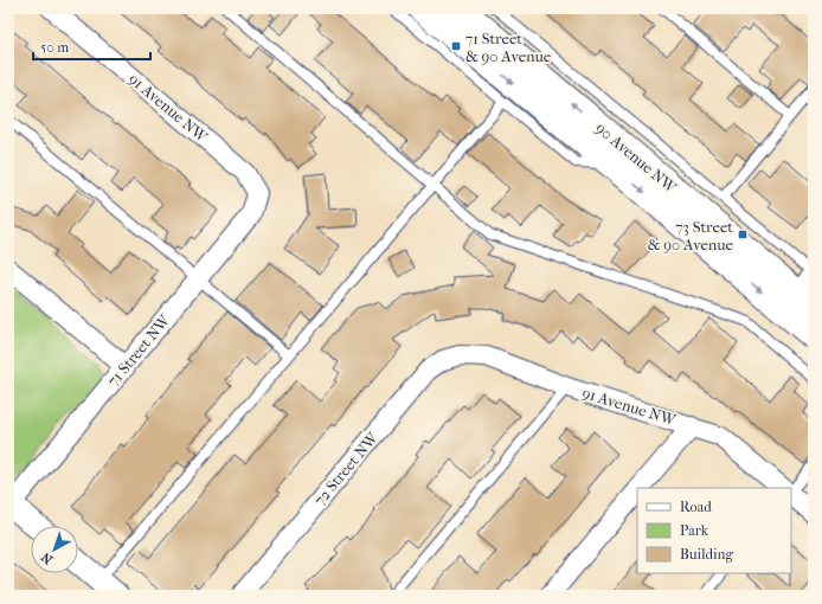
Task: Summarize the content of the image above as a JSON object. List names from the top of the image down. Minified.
{"streets":{"main road":["90 Avenue NW"],"street":["91 Avenue NW","71 Street NW","72 Street NW"]},"crossings":[["91 Avenue NW","71 Street NW"],["91 Avenue NW","72 Street NW"]],"places":{"transit":["71 Street & 90 Avenue","73 Street & 90 Avenue"]},"legend":["Road","Park","Building"],"scale_bar":"50 m","north":"bottom left"}
